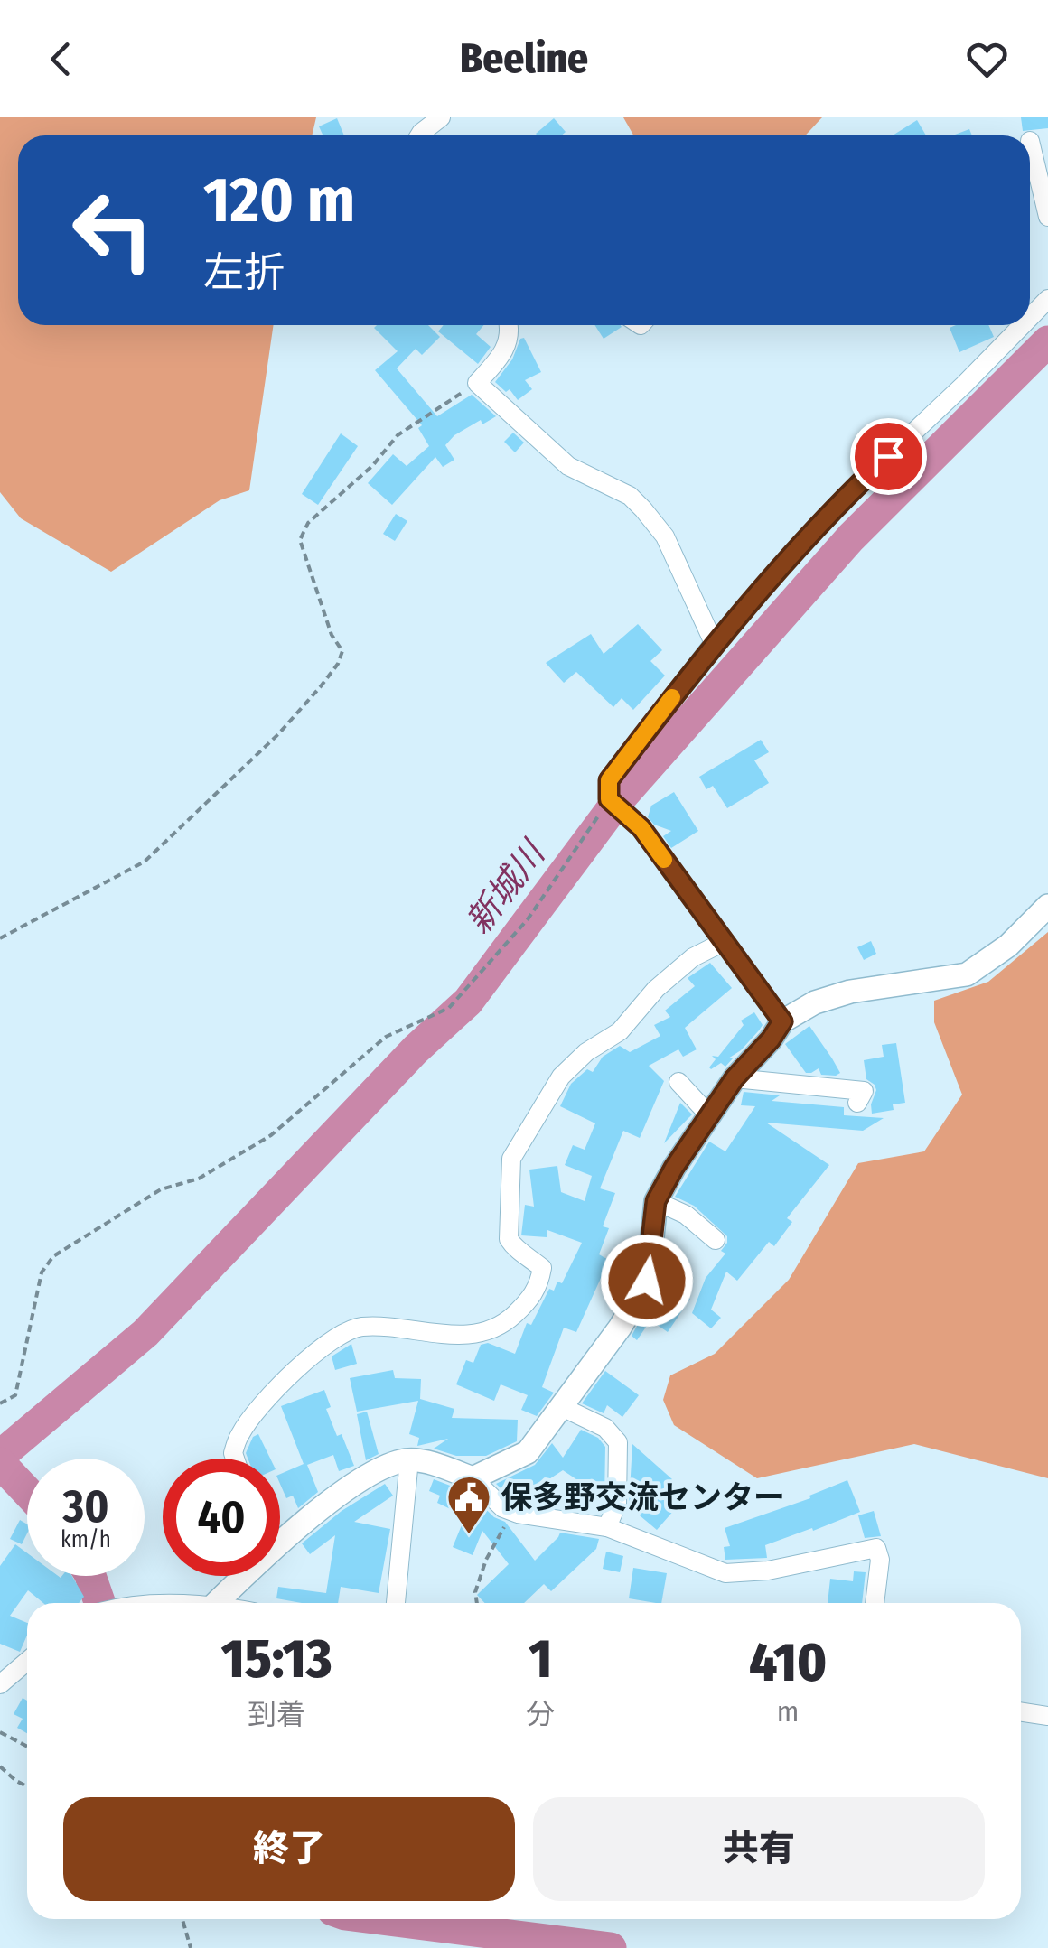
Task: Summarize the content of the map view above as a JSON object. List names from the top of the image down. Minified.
{"water":["新城川"],"places":{"public building":["保多野交流センター"]},"page":{"header":"Beeline","turn":["120 m","左折"],"speed":"30 km/h","limit":"40","eta":["15:13","到着","1","分","410","m"],"buttons":["終了","共有"]}}
